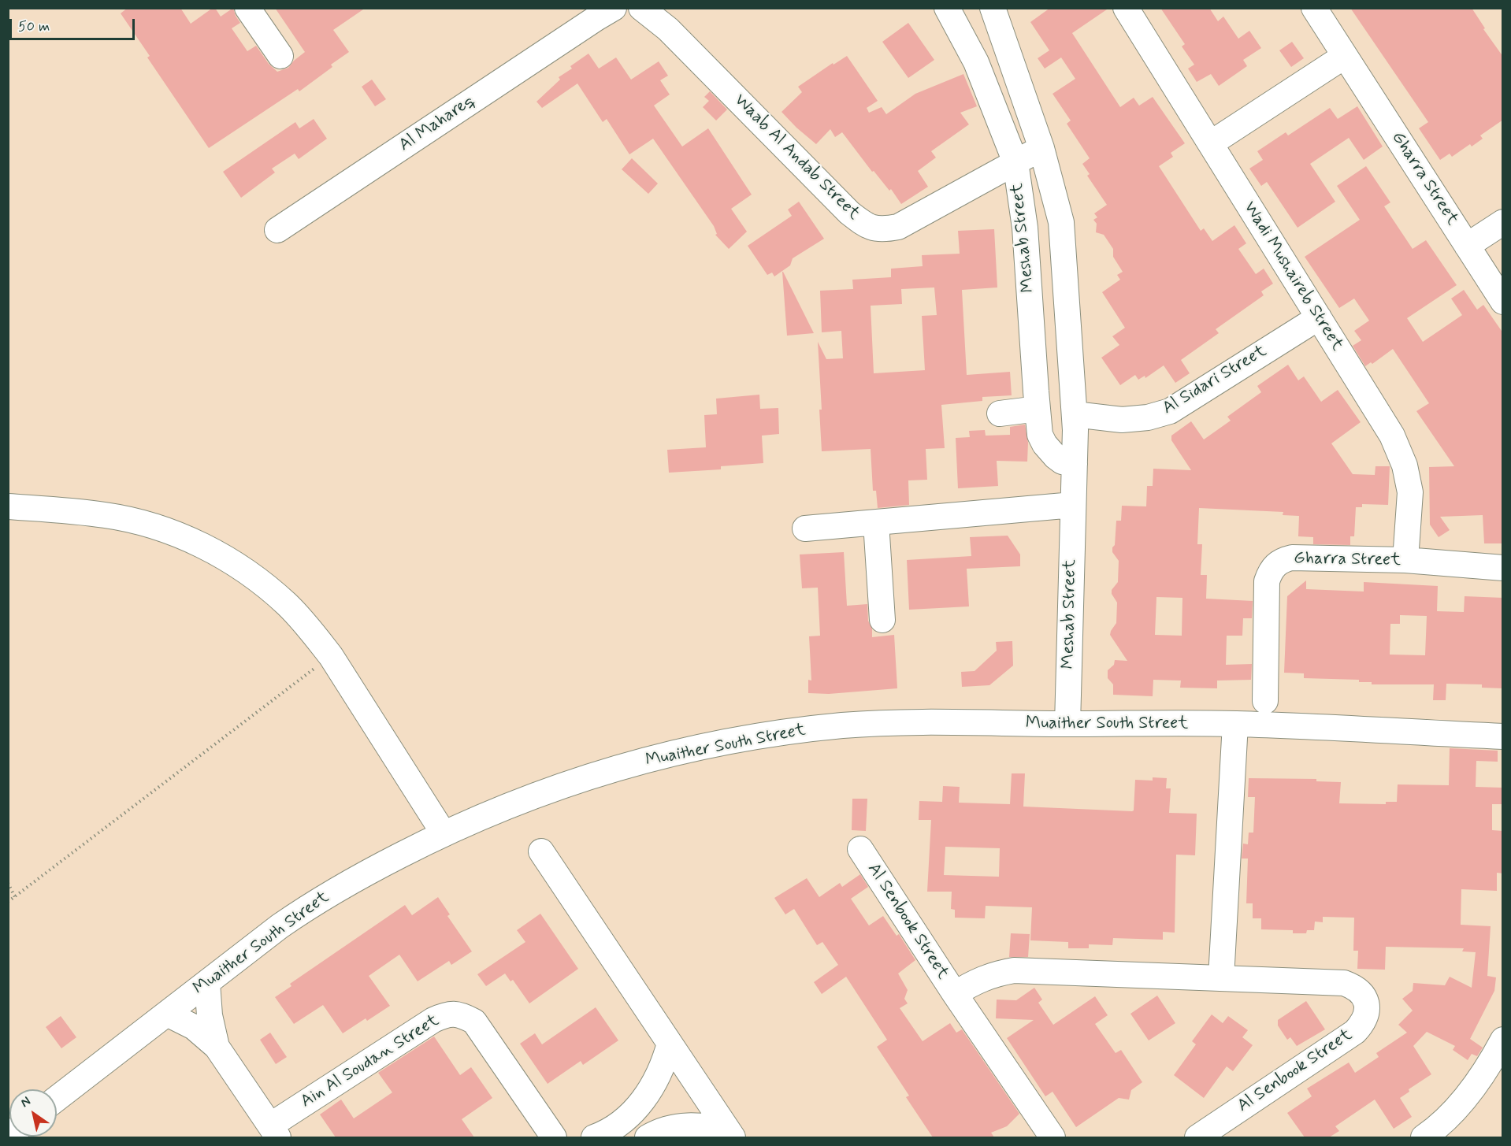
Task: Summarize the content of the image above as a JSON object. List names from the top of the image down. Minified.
{"streets":{"street":["Al Mahareq","Waab Al Andab Street","Gharra Street","Meshab Street","Wadi Mushaireb Street","Al Sidari Street","Muaither South Street","Al Senbook Street","Ain Al Soudan Street"]},"crossings":[["Waab Al Andab Street","Meshab Street"],["Gharra Street","Wadi Mushaireb Street"],["Meshab Street","Al Sidari Street"],["Meshab Street","Muaither South Street"],["Wadi Mushaireb Street","Al Sidari Street"]],"scale_bar":"50 m","north":"top left"}
